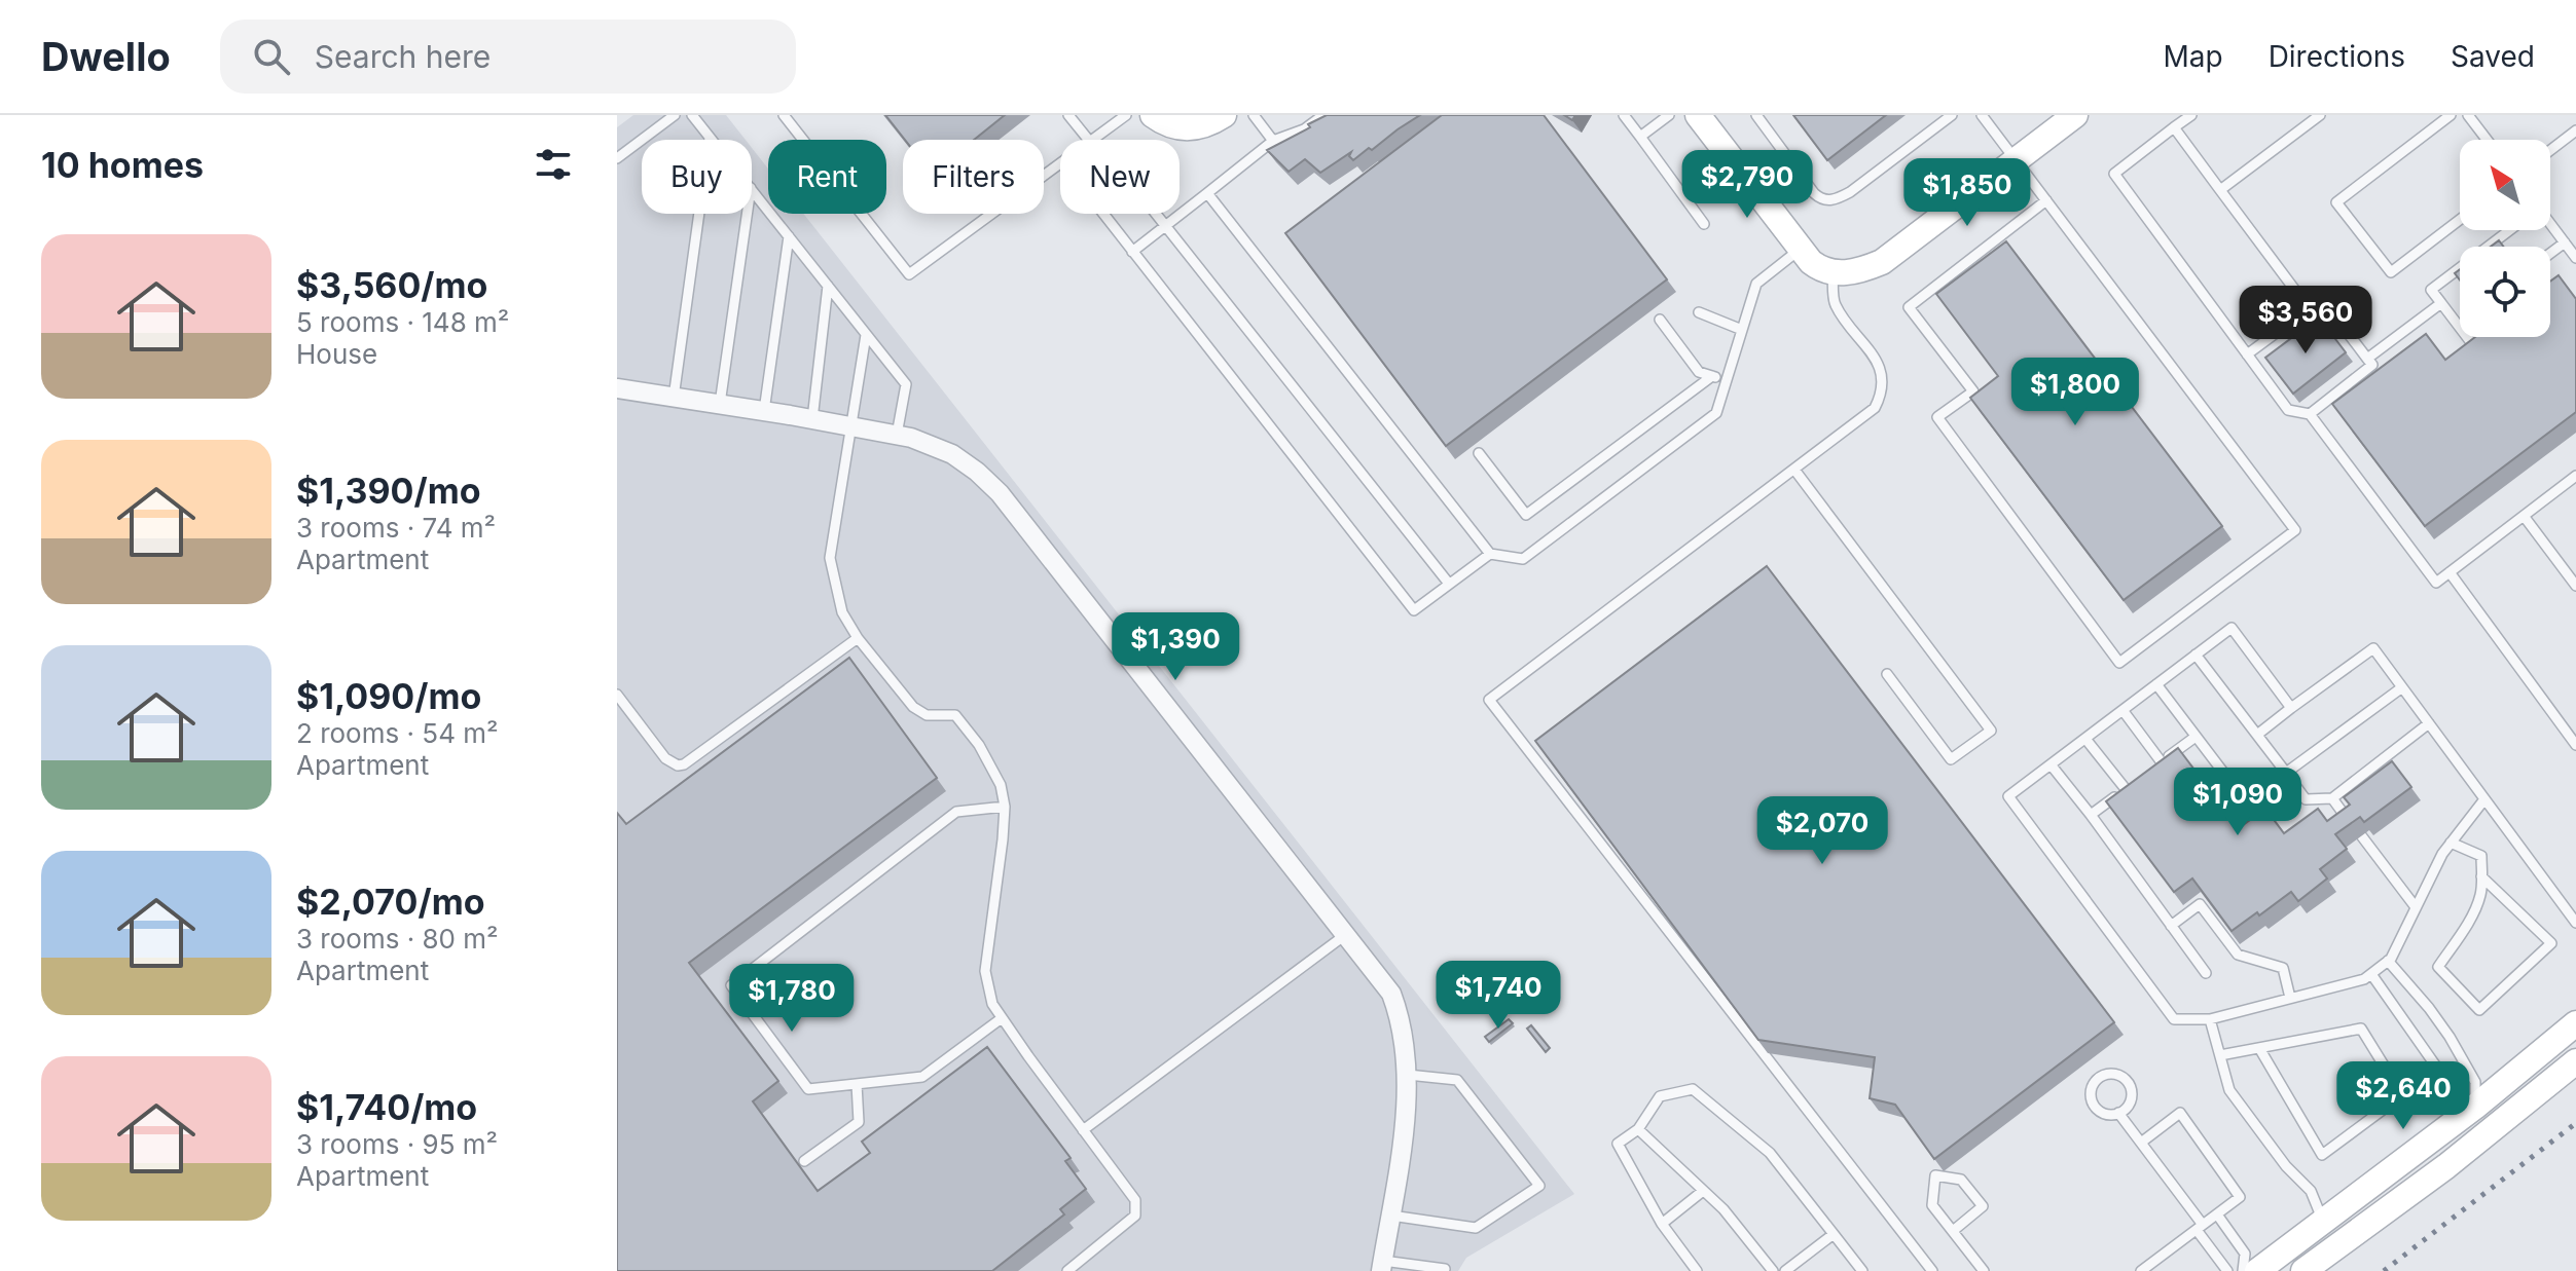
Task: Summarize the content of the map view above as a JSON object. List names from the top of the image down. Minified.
{"north":"top left","page":{"header":"Dwello","search":"Search here","nav":["Map","Directions","Saved"],"heading":"10 homes","chip":["Buy","Rent","Filters","New"],"price":["$2,790","$1,850","$3,560","$1,800","$1,390","$1,090","$2,070","$1,740","$1,780","$2,640"],"list":[{"name":"$3,560/mo","note":"5 rooms · 148 m² · House"},{"name":"$1,390/mo","note":"3 rooms · 74 m² · Apartment"},{"name":"$1,090/mo","note":"2 rooms · 54 m² · Apartment"},{"name":"$2,070/mo","note":"3 rooms · 80 m² · Apartment"},{"name":"$1,740/mo","note":"3 rooms · 95 m² · Apartment"}]}}
